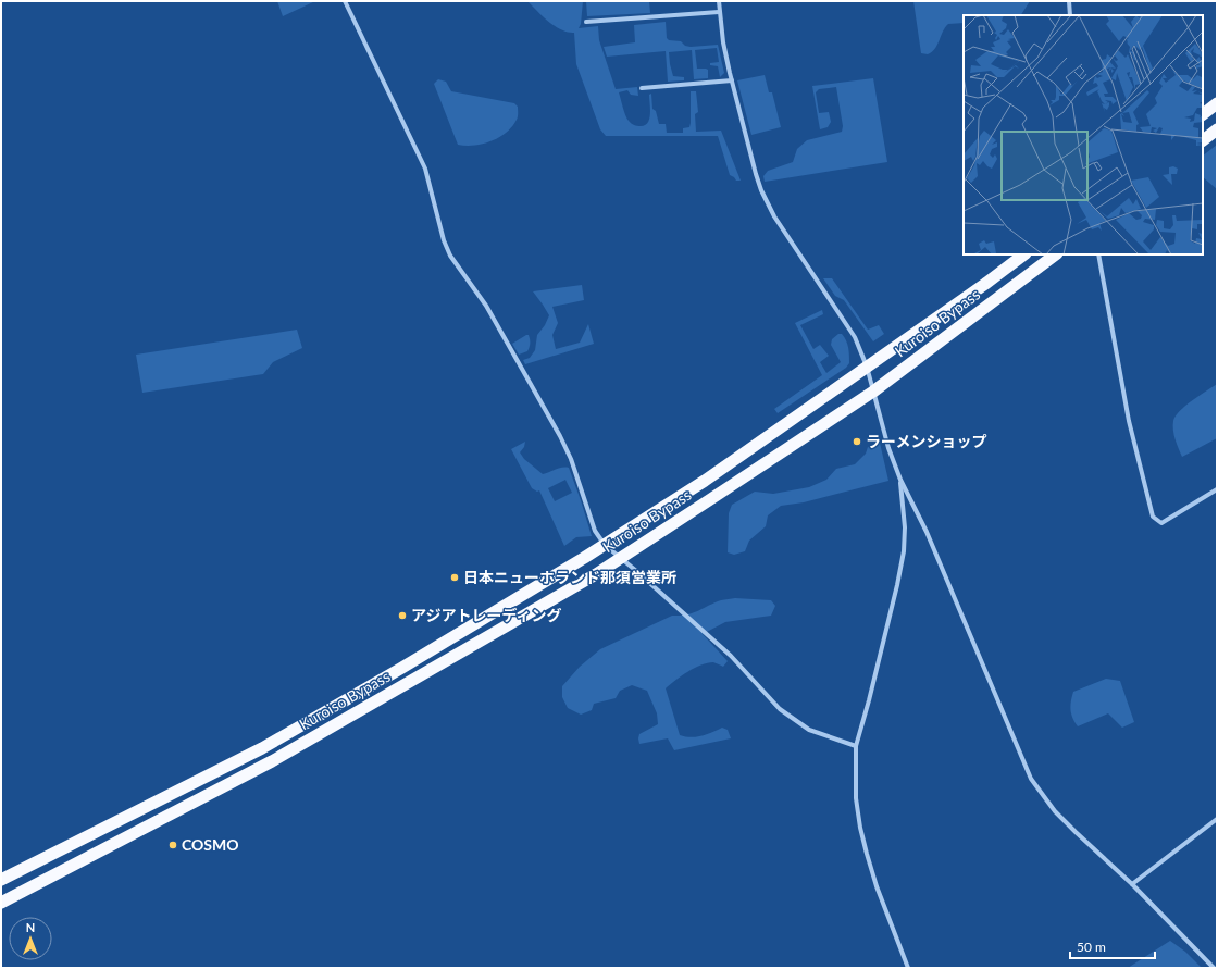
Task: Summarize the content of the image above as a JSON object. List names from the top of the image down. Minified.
{"streets":{"highway":["Kuroiso Bypass"]},"places":["ラーメンショップ","日本ニューホランド那須営業所","アジアトレーディング","COSMO"],"scale_bar":"50 m","north":"top"}
